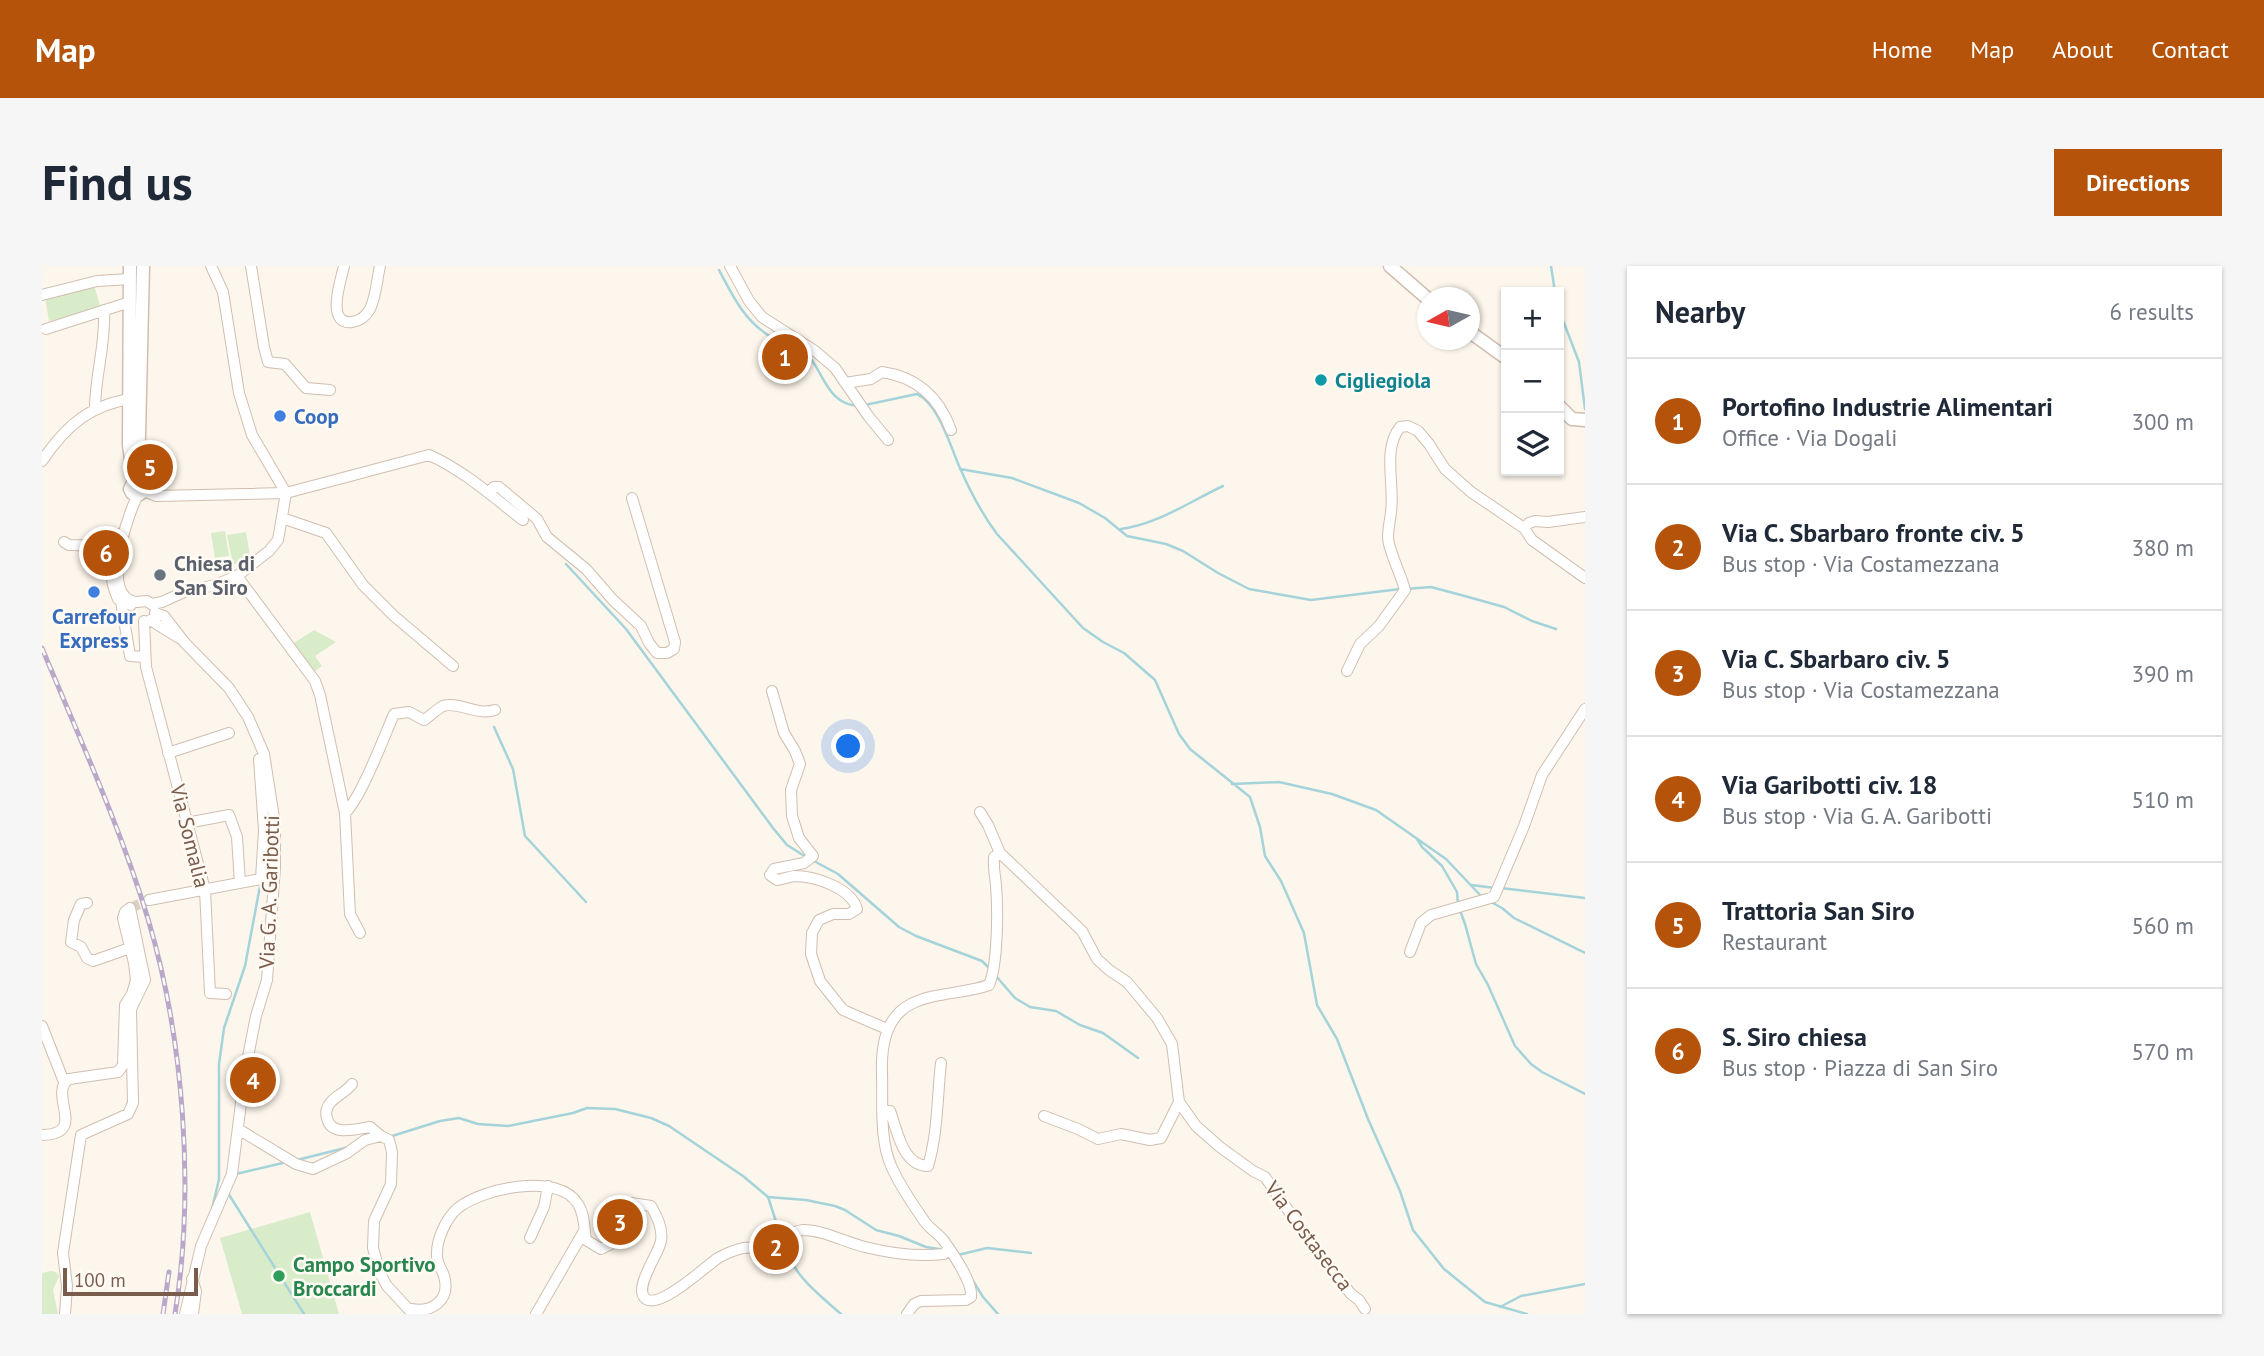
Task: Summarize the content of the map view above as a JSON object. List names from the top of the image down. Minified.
{"streets":{"street":["Via Somalia","Via G. A. Garibotti","Via Costasecca"]},"places":["Cigliegiola","Coop","Chiesa di San Siro","Carrefour Express","Campo Sportivo Broccardi"],"scale_bar":"100 m","north":"left","page":{"header":"Map","nav":["Home","Map","About","Contact"],"buttons":"Directions","title":"Find us","heading":["Nearby","6 results"],"map_buttons":["+","−"],"pins":["1","5","6","4","3","2"],"list":[{"mark":"1","name":"Portofino Industrie Alimentari","note":"Office · Via Dogali","value":"300 m"},{"mark":"2","name":"Via C. Sbarbaro fronte civ. 5","note":"Bus stop · Via Costamezzana","value":"380 m"},{"mark":"3","name":"Via C. Sbarbaro civ. 5","note":"Bus stop · Via Costamezzana","value":"390 m"},{"mark":"4","name":"Via Garibotti civ. 18","note":"Bus stop · Via G. A. Garibotti","value":"510 m"},{"mark":"5","name":"Trattoria San Siro","note":"Restaurant","value":"560 m"},{"mark":"6","name":"S. Siro chiesa","note":"Bus stop · Piazza di San Siro","value":"570 m"}],"scale":"100 m"}}
